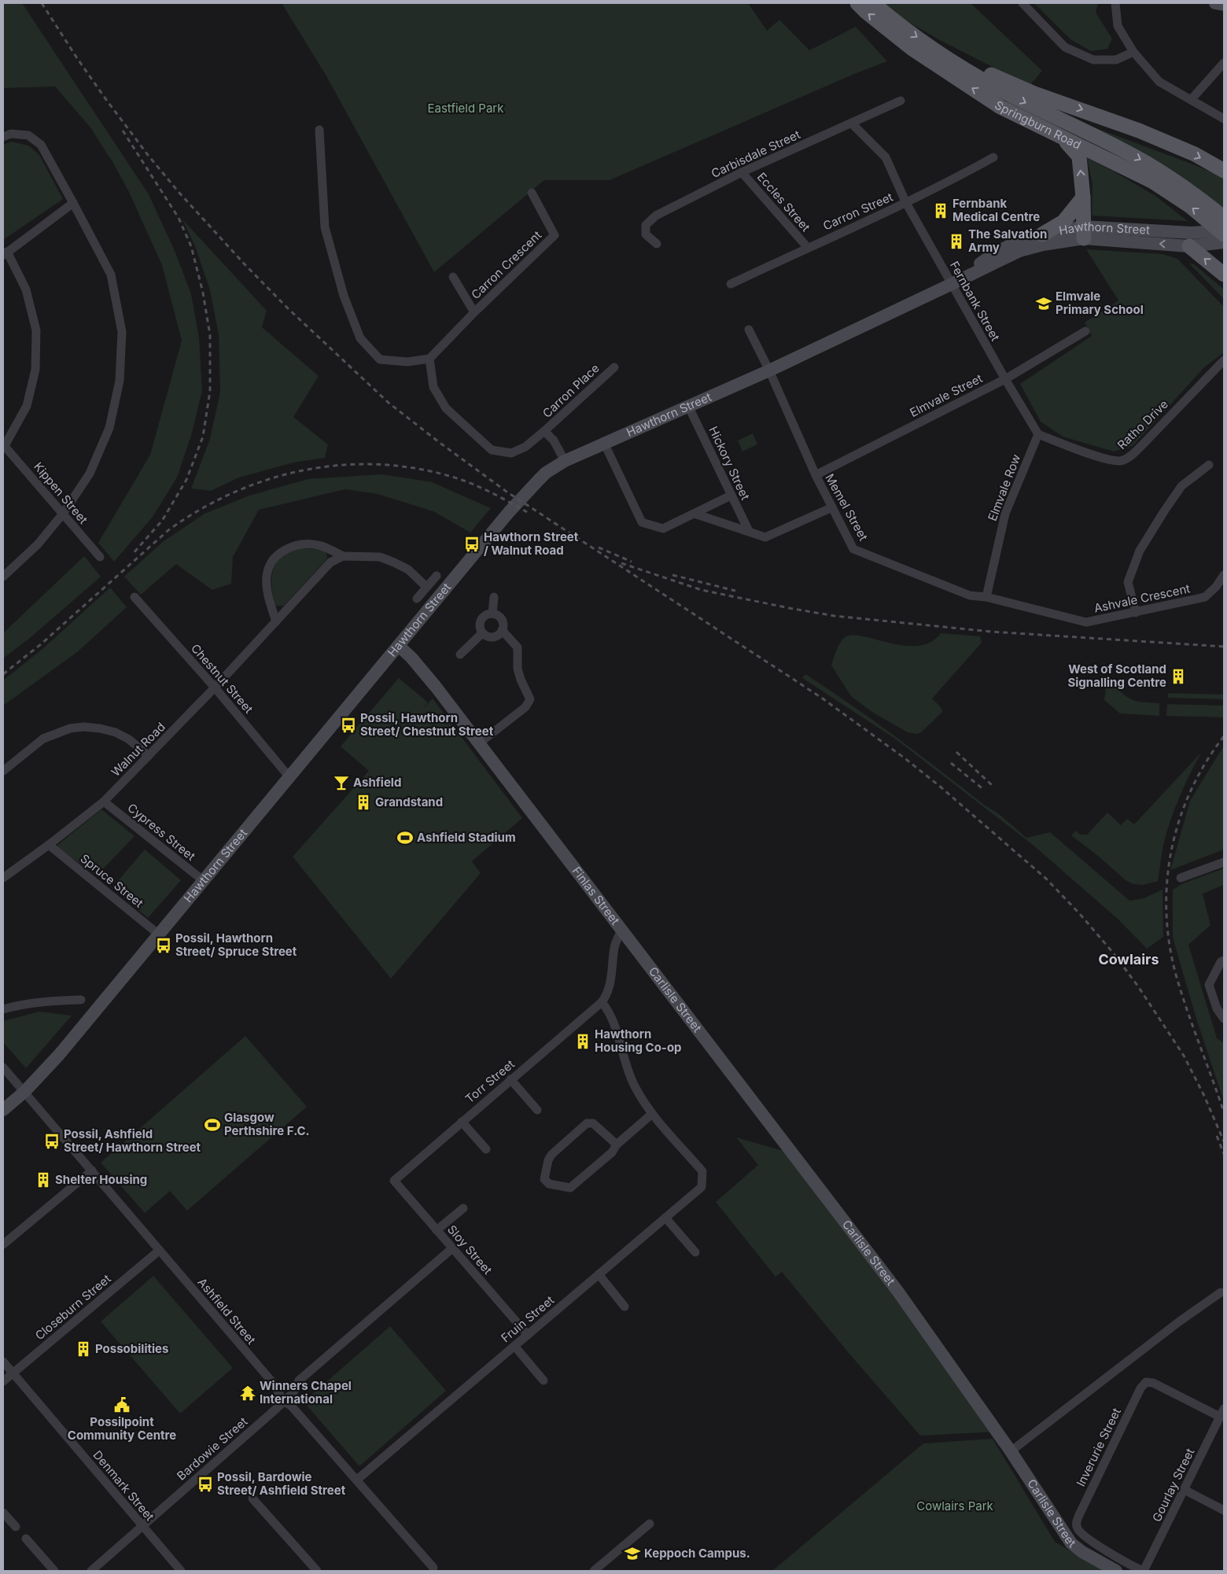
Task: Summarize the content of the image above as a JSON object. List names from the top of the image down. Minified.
{"streets":{"main road":["Springburn Road","Hawthorn Street","Finlas Street","Carlisle Street"],"street":["Carbisdale Street","Eccles Street","Carron Street","Carron Crescent","Fernbank Street","Carron Place","Elmvale Street","Ratho Drive","Hickory Street","Elmvale Row","Kippen Street","Memel Street","Ashvale Crescent","Chestnut Street","Walnut Road","Cypress Street","Spruce Street","Torr Street","Sloy Street","Closeburn Street","Ashfield Street","Fruin Street","Inverurie Street","Bardowie Street","Gourlay Street","Denmark Street"]},"crossings":[["Carbisdale Street","Eccles Street"],["Carbisdale Street","Fernbank Street"],["Eccles Street","Carron Street"],["Carron Street","Fernbank Street"],["Hawthorn Street","Fernbank Street"],["Hawthorn Street","Hickory Street"],["Hawthorn Street","Memel Street"],["Hawthorn Street","Chestnut Street"],["Hawthorn Street","Cypress Street"],["Hawthorn Street","Spruce Street"],["Hawthorn Street","Finlas Street"],["Hawthorn Street","Ashfield Street"],["Fernbank Street","Elmvale Street"],["Fernbank Street","Ratho Drive"],["Fernbank Street","Elmvale Row"],["Elmvale Street","Memel Street"],["Ratho Drive","Elmvale Row"],["Elmvale Row","Memel Street"],["Elmvale Row","Ashvale Crescent"],["Memel Street","Ashvale Crescent"],["Chestnut Street","Walnut Road"],["Walnut Road","Cypress Street"],["Walnut Road","Spruce Street"],["Finlas Street","Carlisle Street"],["Finlas Street","Torr Street"],["Carlisle Street","Inverurie Street"],["Carlisle Street","Gourlay Street"],["Torr Street","Sloy Street"],["Sloy Street","Fruin Street"],["Sloy Street","Bardowie Street"],["Closeburn Street","Ashfield Street"],["Closeburn Street","Denmark Street"],["Ashfield Street","Fruin Street"],["Ashfield Street","Bardowie Street"],["Inverurie Street","Gourlay Street"],["Bardowie Street","Denmark Street"]],"districts":["Cowlairs"],"parks":["Eastfield Park","Cowlairs Park"],"places":{"building":["Fernbank Medical Centre","The Salvation Army","West of Scotland Signalling Centre","Grandstand","Hawthorn Housing Co-op","Shelter Housing","Possobilities"],"school or university":["Elmvale Primary School","Keppoch Campus."],"bus stop":["Hawthorn Street / Walnut Road","Possil, Hawthorn Street/ Chestnut Street","Possil, Hawthorn Street/ Spruce Street","Possil, Ashfield Street/ Hawthorn Street","Possil, Bardowie Street/ Ashfield Street"],"bar":["Ashfield"],"sports":["Ashfield Stadium","Glasgow Perthshire F.C."],"temple":["Winners Chapel International"],"public building":["Possilpoint Community Centre"]}}
